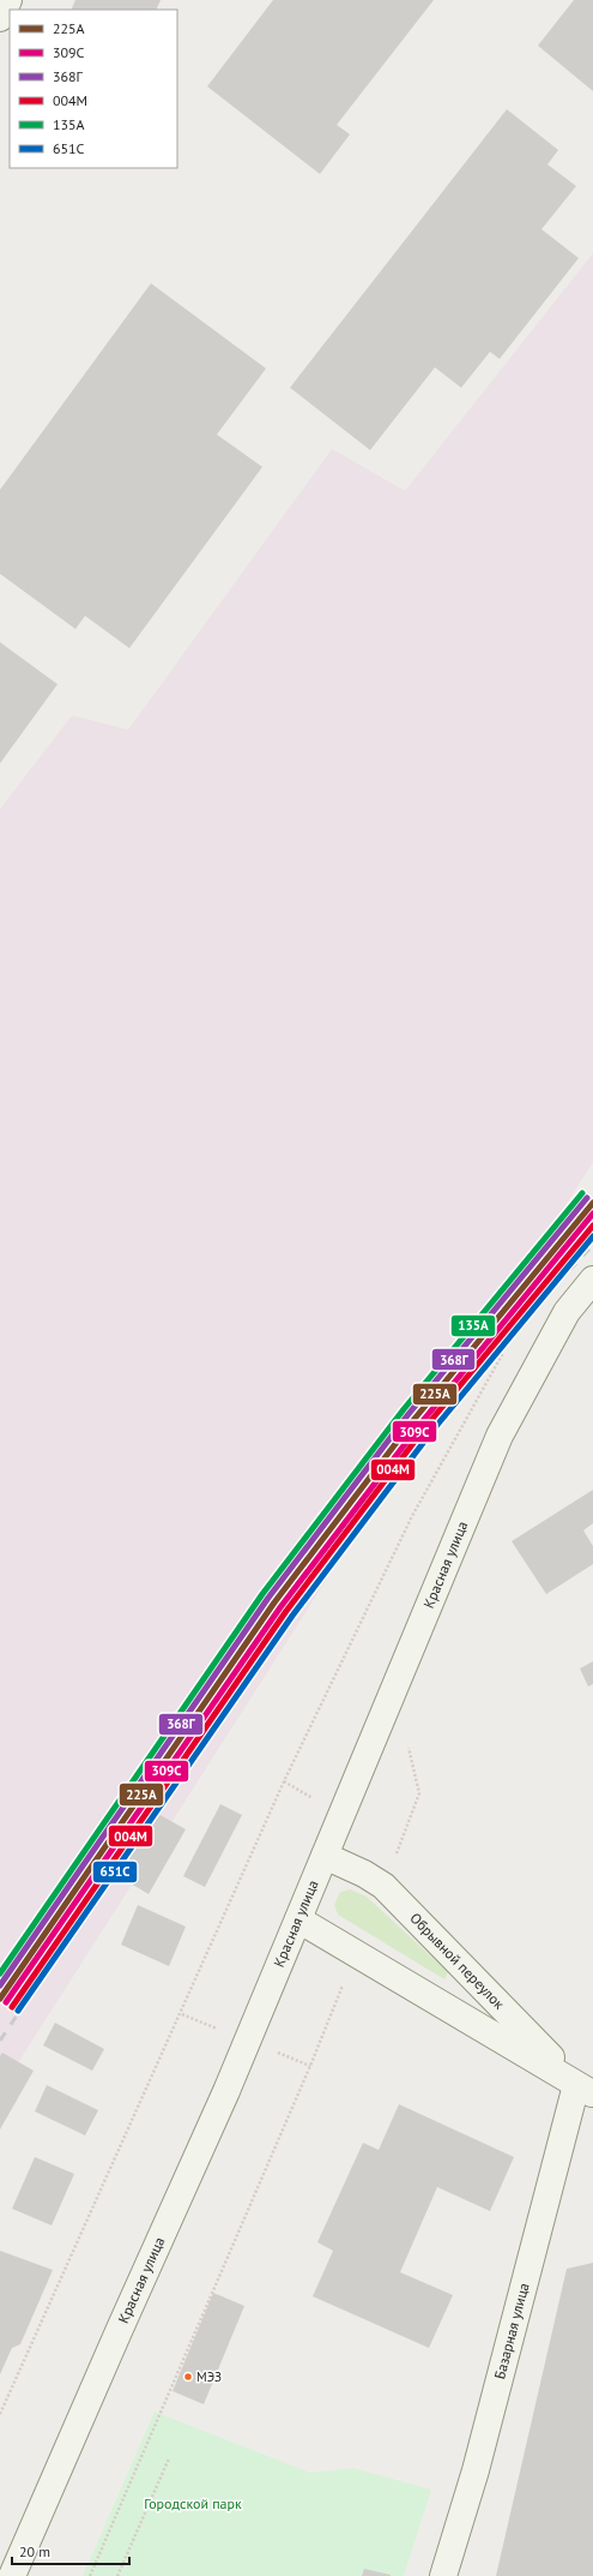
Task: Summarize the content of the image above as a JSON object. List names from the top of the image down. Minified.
{"streets":{"main road":["Красная улица","Обрывной переулок","Базарная улица"]},"crossings":[["Красная улица","Обрывной переулок"],["Обрывной переулок","Базарная улица"]],"parks":["Городской парк"],"places":["МЭЗ"],"lines":["transit line 135А","transit line 368Г","transit line 225А","transit line 309С","transit line 004М","transit line 651С"],"legend":["225А","309С","368Г","004М","135А","651С"],"scale_bar":"20 m"}
